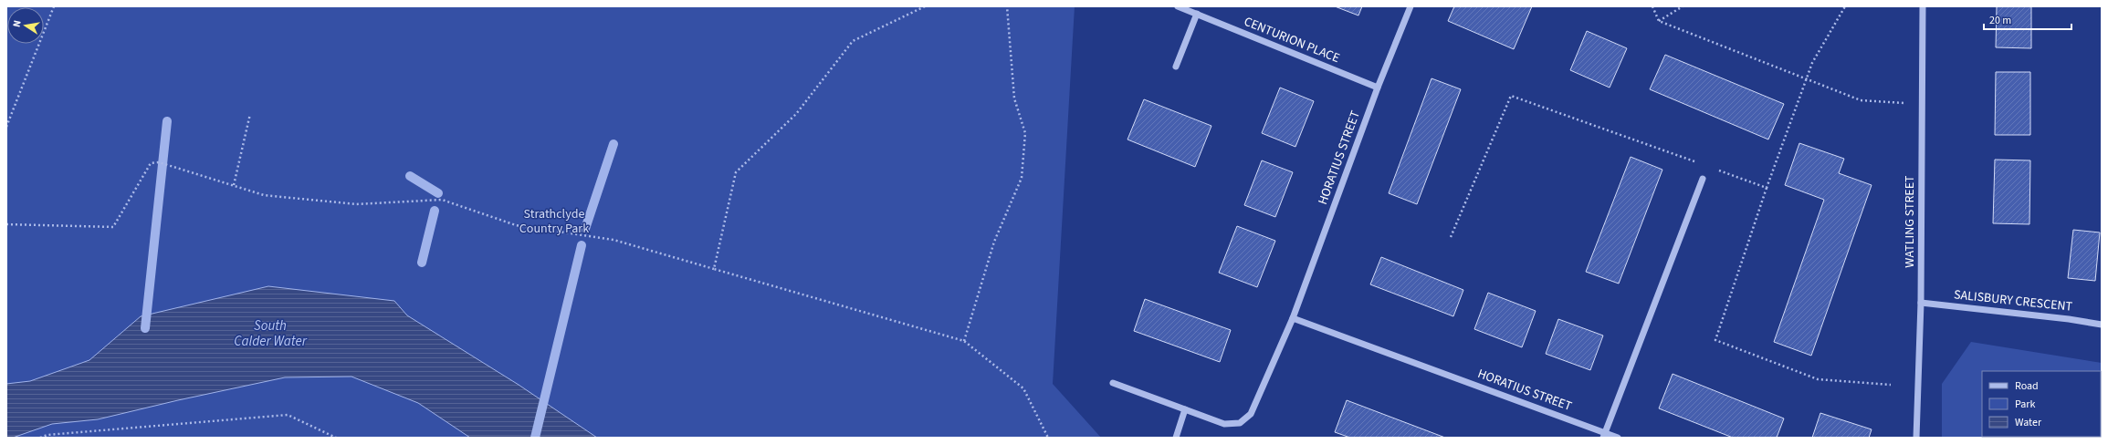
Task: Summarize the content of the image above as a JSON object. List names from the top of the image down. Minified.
{"streets":{"street":["CENTURION PLACE","HORATIUS STREET","WATLING STREET","SALISBURY CRESCENT"]},"crossings":[["CENTURION PLACE","HORATIUS STREET"],["WATLING STREET","SALISBURY CRESCENT"]],"water":["South Calder Water"],"parks":["Strathclyde Country Park"],"legend":["Road","Park","Water"],"scale_bar":"20 m","north":"left"}
